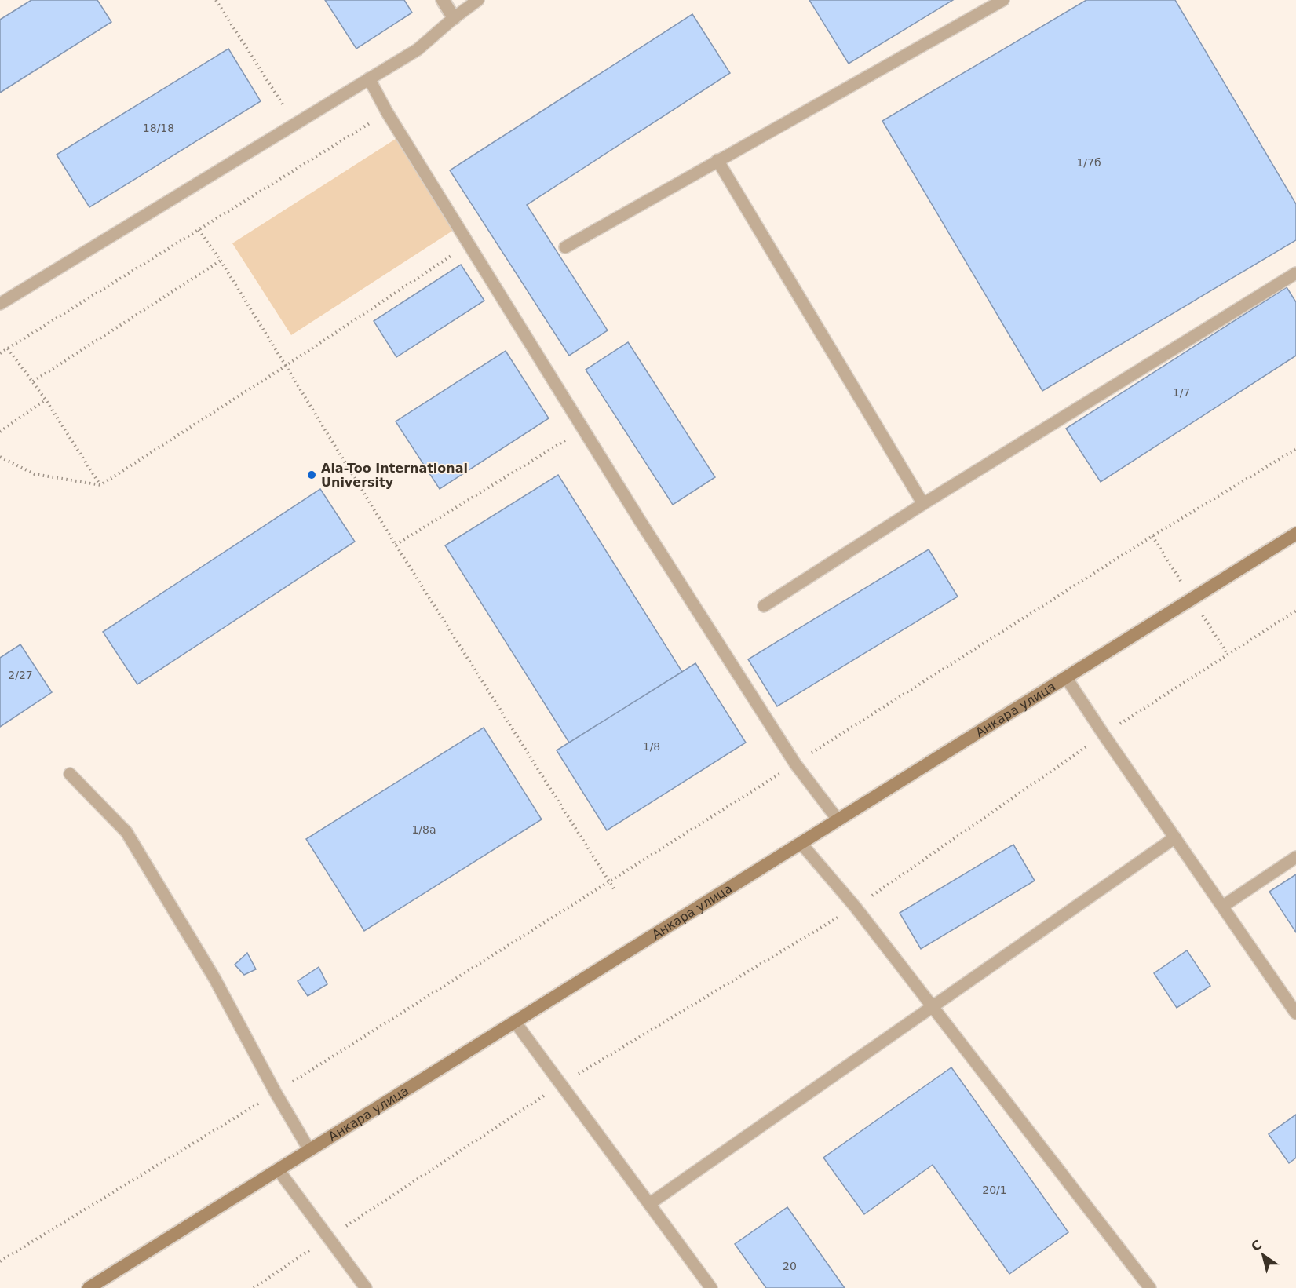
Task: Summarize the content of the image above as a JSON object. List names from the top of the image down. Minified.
{"streets":{"main road":["Анкара улица"]},"places":["Ala-Too International University"],"house_numbers":["18/18","1/7б","1/7","2/27","1/8","1/8а","20/1","20"],"north":"top left"}
